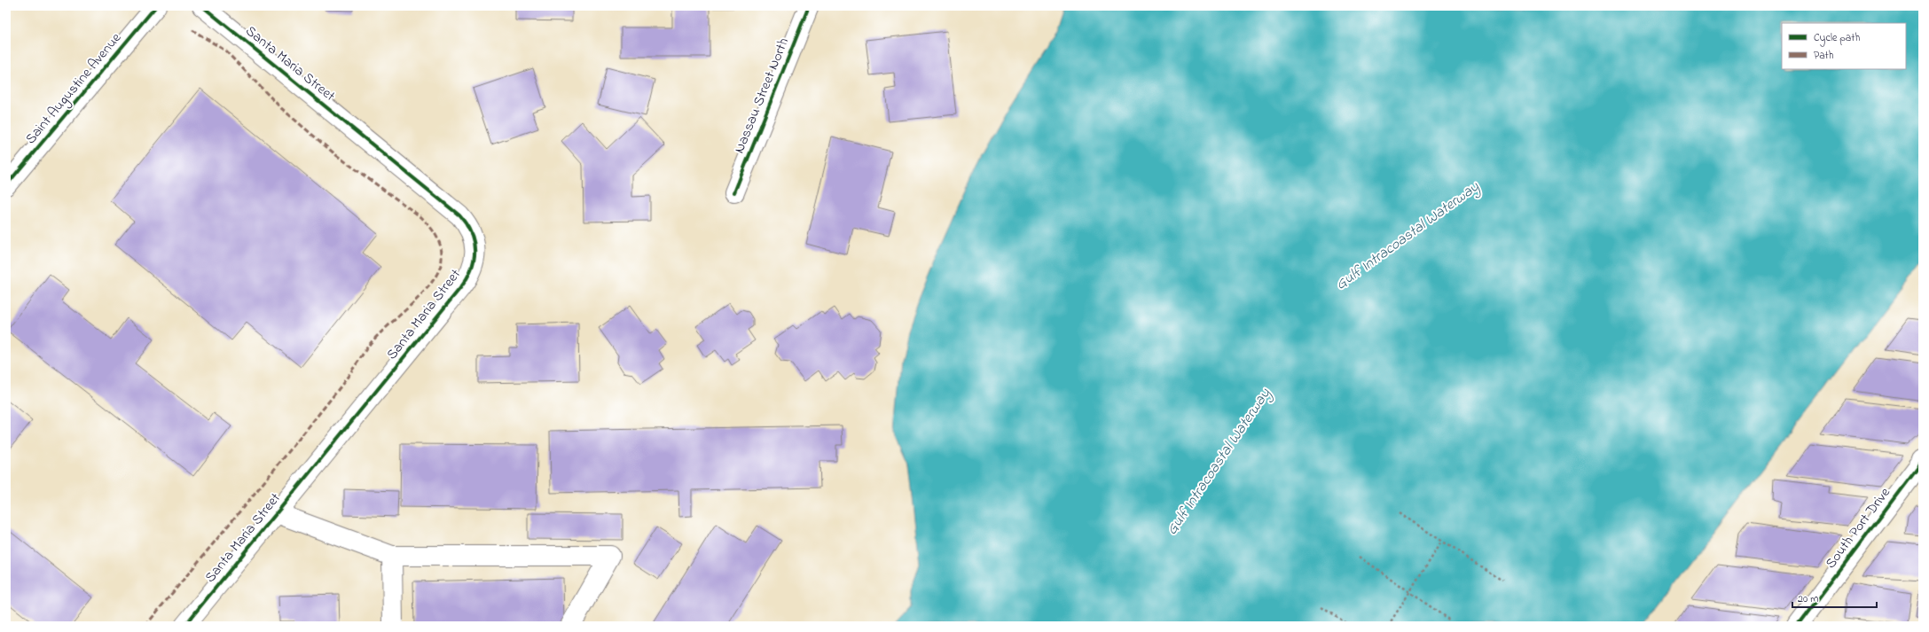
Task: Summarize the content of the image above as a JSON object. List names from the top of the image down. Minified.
{"streets":{"street":["Santa Maria Street","Saint Augustine Avenue","Nassau Street North","South Port Drive"]},"water":["Gulf Intracoastal Waterway"],"legend":["Cycle path","Path"],"scale_bar":"20 m"}
